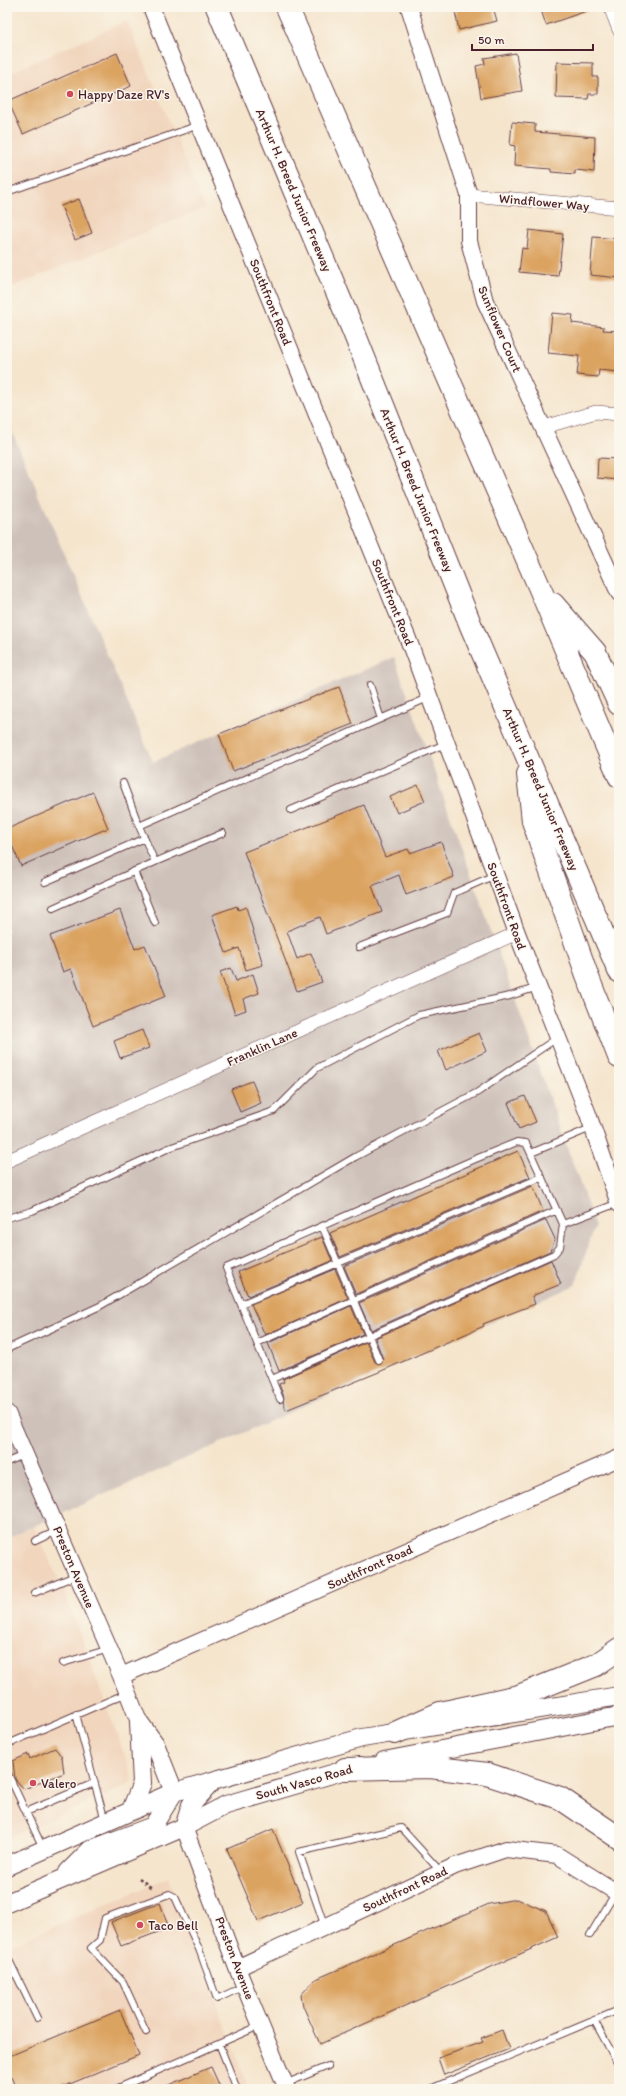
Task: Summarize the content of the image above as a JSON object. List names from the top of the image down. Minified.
{"streets":{"highway":["Arthur H. Breed Junior Freeway"],"main road":["South Vasco Road"],"street":["Windflower Way","Southfront Road","Sunflower Court","Franklin Lane","Preston Avenue"]},"crossings":[["Windflower Way","Sunflower Court"],["Southfront Road","Franklin Lane"],["Southfront Road","Preston Avenue"],["Preston Avenue","South Vasco Road"]],"places":["Happy Daze RV's","Valero","Taco Bell"],"scale_bar":"50 m"}
